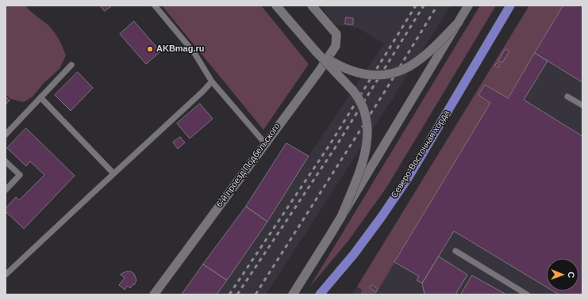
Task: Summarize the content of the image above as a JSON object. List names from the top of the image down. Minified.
{"streets":{"main road":["Северо-Восточная хорда"],"street":["6-й проезд Подбельского"]},"places":["AKBmag.ru"],"north":"right"}
